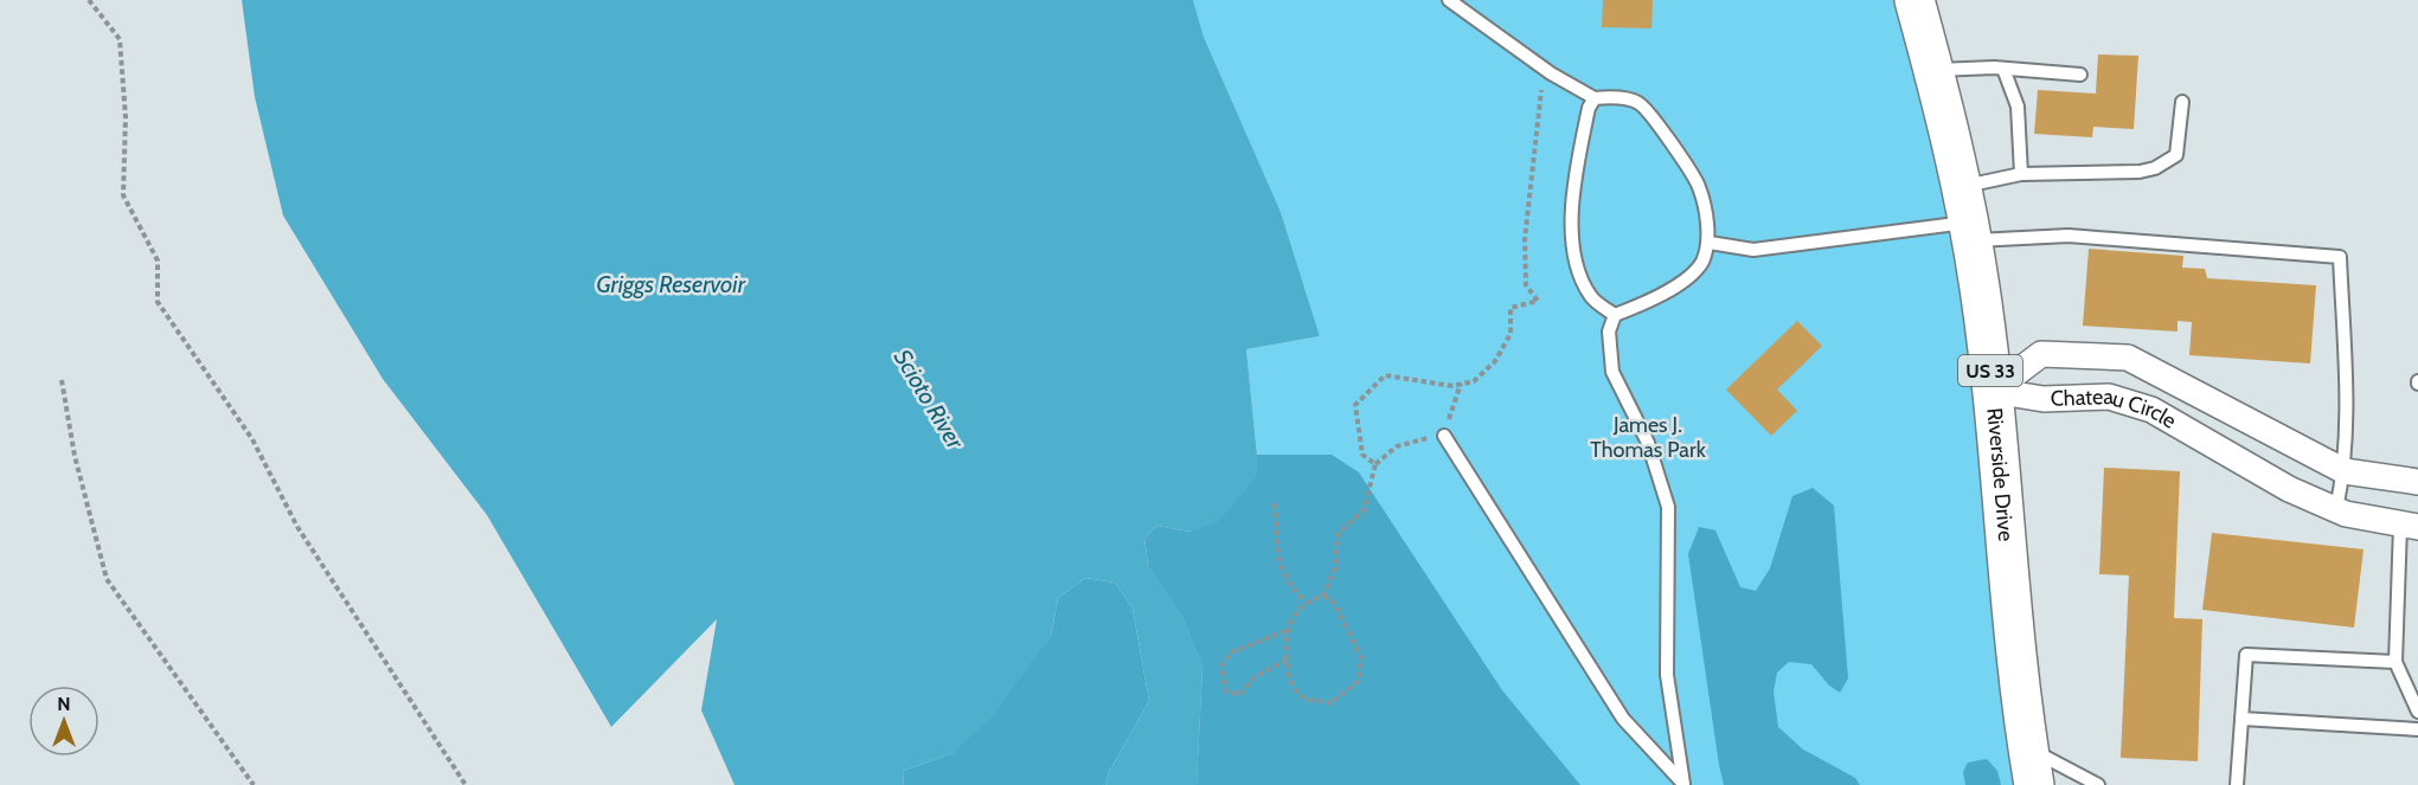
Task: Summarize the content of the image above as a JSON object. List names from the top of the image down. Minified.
{"streets":{"main road":["US 33","Riverside Drive"],"street":["Chateau Circle"]},"crossings":[["Chateau Circle","Riverside Drive"]],"water":["Griggs Reservoir","Scioto River"],"parks":["James J. Thomas Park"],"north":"top"}
